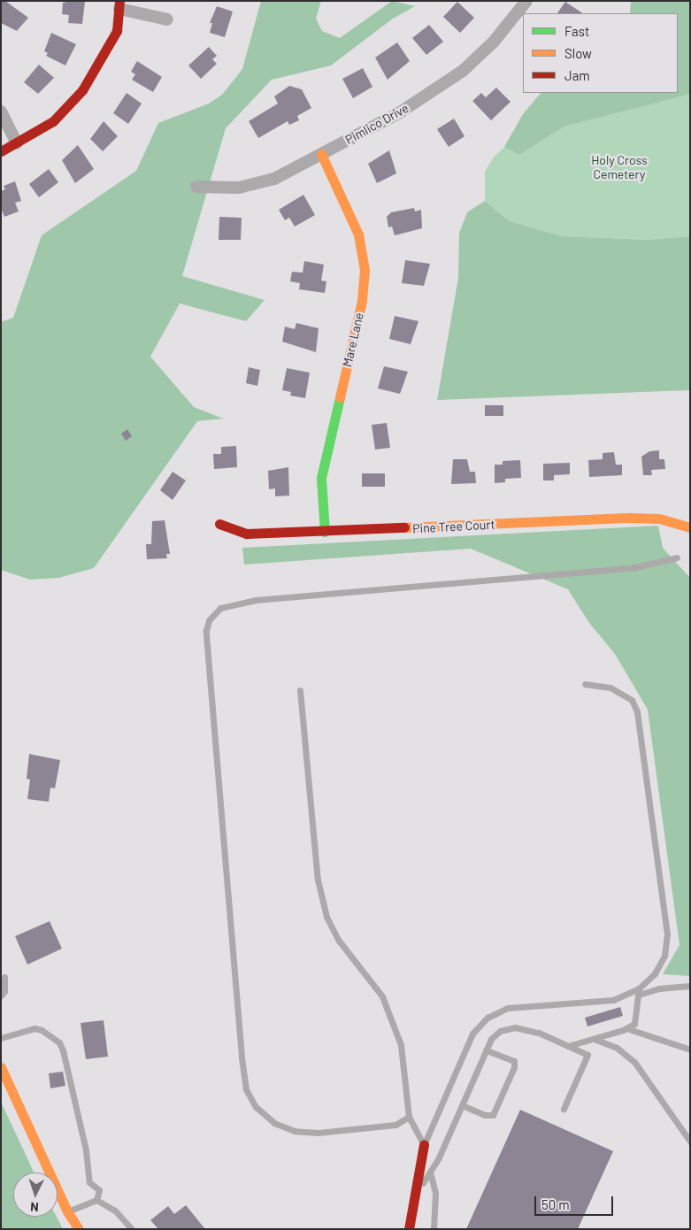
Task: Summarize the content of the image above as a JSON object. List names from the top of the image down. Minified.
{"streets":{"street":["Pimlico Drive","Mare Lane","Pine Tree Court"]},"crossings":[["Pimlico Drive","Mare Lane"],["Mare Lane","Pine Tree Court"]],"parks":["Holy Cross Cemetery"],"legend":["Fast","Slow","Jam"],"scale_bar":"50 m","north":"bottom"}
